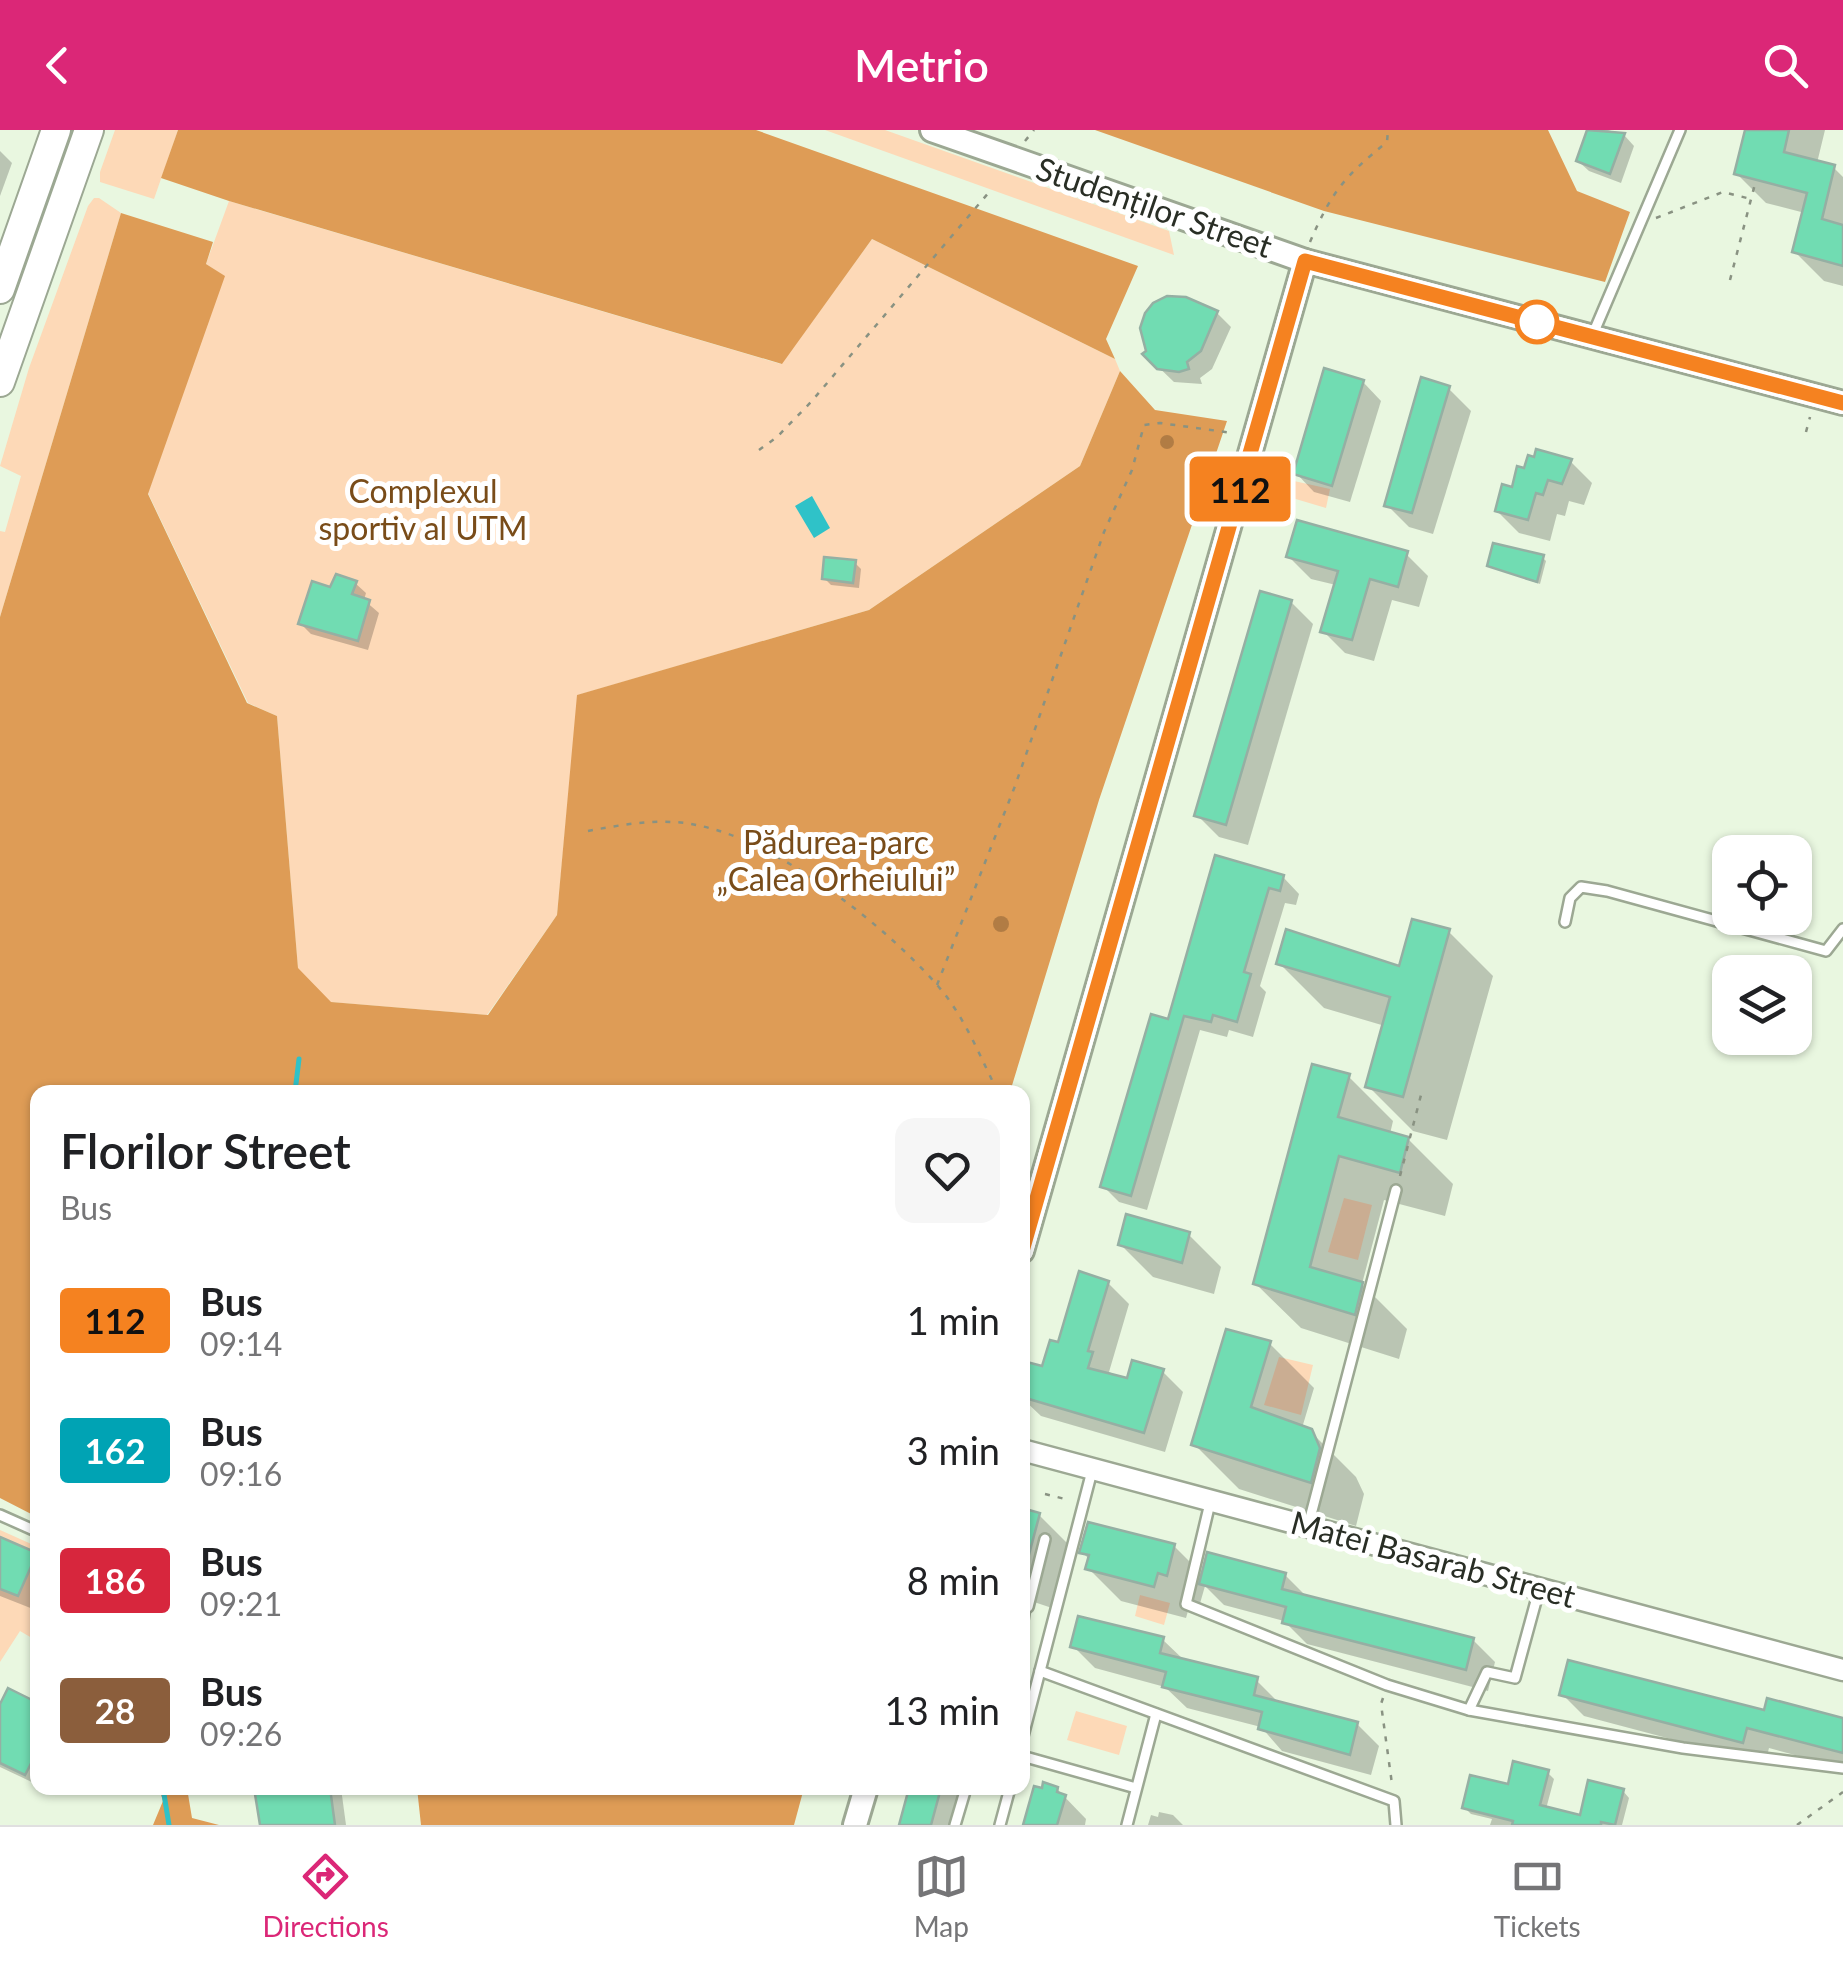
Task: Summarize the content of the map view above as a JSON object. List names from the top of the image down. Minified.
{"streets":{"main road":["Studenților Street"],"street":["Matei Basarab Street"]},"parks":["Complexul sportiv al UTM","Pădurea-parc „Calea Orheiului”"],"lines":["bus line 112"],"page":{"header":"Metrio","on_map":"112","heading":["Florilor Street","Bus"],"list":[{"mark":"112","name":"Bus","note":"09:14","value":"1 min"},{"mark":"162","name":"Bus","note":"09:16","value":"3 min"},{"mark":"186","name":"Bus","note":"09:21","value":"8 min"},{"mark":"28","name":"Bus","note":"09:26","value":"13 min"}],"tabs":["Directions","Map","Tickets"]}}
